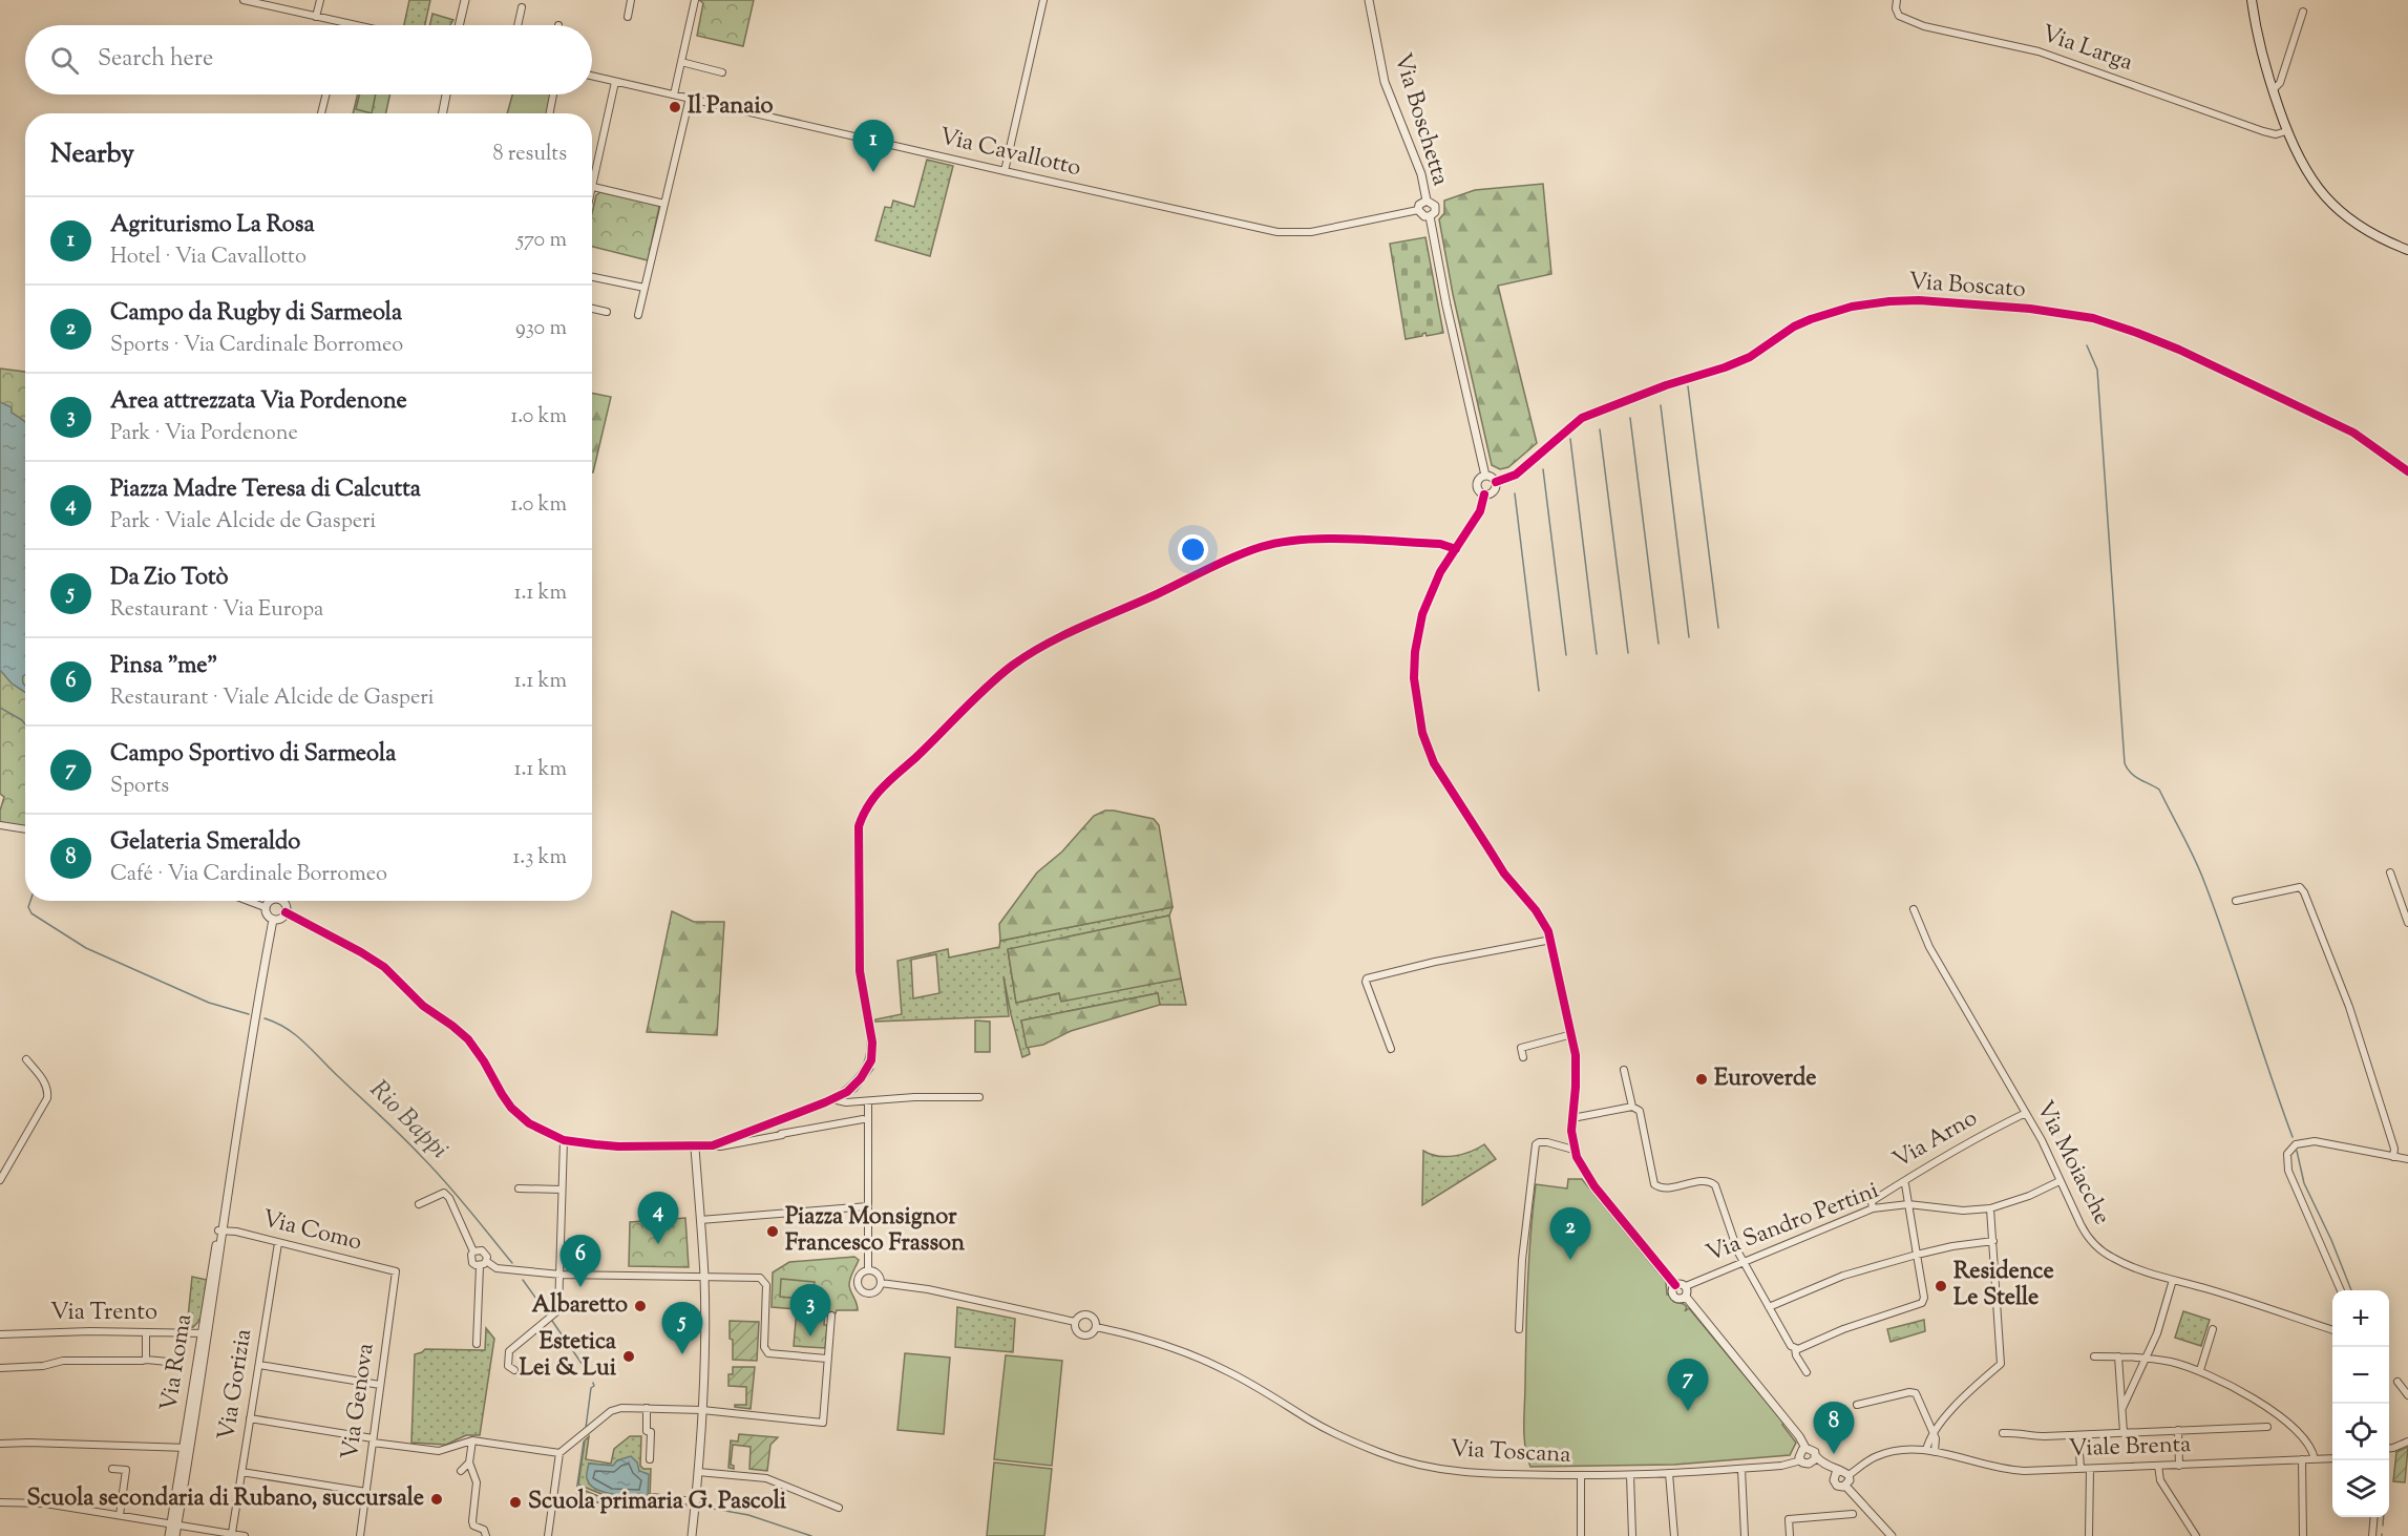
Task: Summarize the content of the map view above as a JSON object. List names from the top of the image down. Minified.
{"streets":{"street":["Via Larga","Via Boschetta","Via Cavallotto","Via Boscato","Via Arno","Via Moiacche","Via Sandro Pertini","Via Como","Via Trento","Via Roma","Via Gorizia","Via Genova","Viale Brenta","Via Toscana"]},"crossings":[["Via Boschetta","Via Cavallotto"],["Via Arno","Via Moiacche"],["Via Arno","Via Sandro Pertini"],["Via Moiacche","Via Sandro Pertini"],["Via Como","Via Roma"],["Via Como","Via Gorizia"],["Via Como","Via Genova"],["Via Trento","Via Roma"]],"water":["Rio Bappi"],"places":["Il Panaio","Euroverde","Piazza Monsignor Francesco Frasson","Residence Le Stelle","Albaretto","Estetica Lei & Lui","Scuola secondaria di Rubano, succursale","Scuola primaria G. Pascoli"],"page":{"search":"Search here","heading":["Nearby","8 results"],"pins":["1","4","2","6","3","5","7","8"],"list":[{"mark":"1","name":"Agriturismo La Rosa","note":"Hotel · Via Cavallotto","value":"570 m"},{"mark":"2","name":"Campo da Rugby di Sarmeola","note":"Sports · Via Cardinale Borromeo","value":"930 m"},{"mark":"3","name":"Area attrezzata Via Pordenone","note":"Park · Via Pordenone","value":"1.0 km"},{"mark":"4","name":"Piazza Madre Teresa di Calcutta","note":"Park · Viale Alcide de Gasperi","value":"1.0 km"},{"mark":"5","name":"Da Zio Totò","note":"Restaurant · Via Europa","value":"1.1 km"},{"mark":"6","name":"Pinsa \"me\"","note":"Restaurant · Viale Alcide de Gasperi","value":"1.1 km"},{"mark":"7","name":"Campo Sportivo di Sarmeola","note":"Sports","value":"1.1 km"},{"mark":"8","name":"Gelateria Smeraldo","note":"Café · Via Cardinale Borromeo","value":"1.3 km"}],"map_buttons":["+","−"]}}
